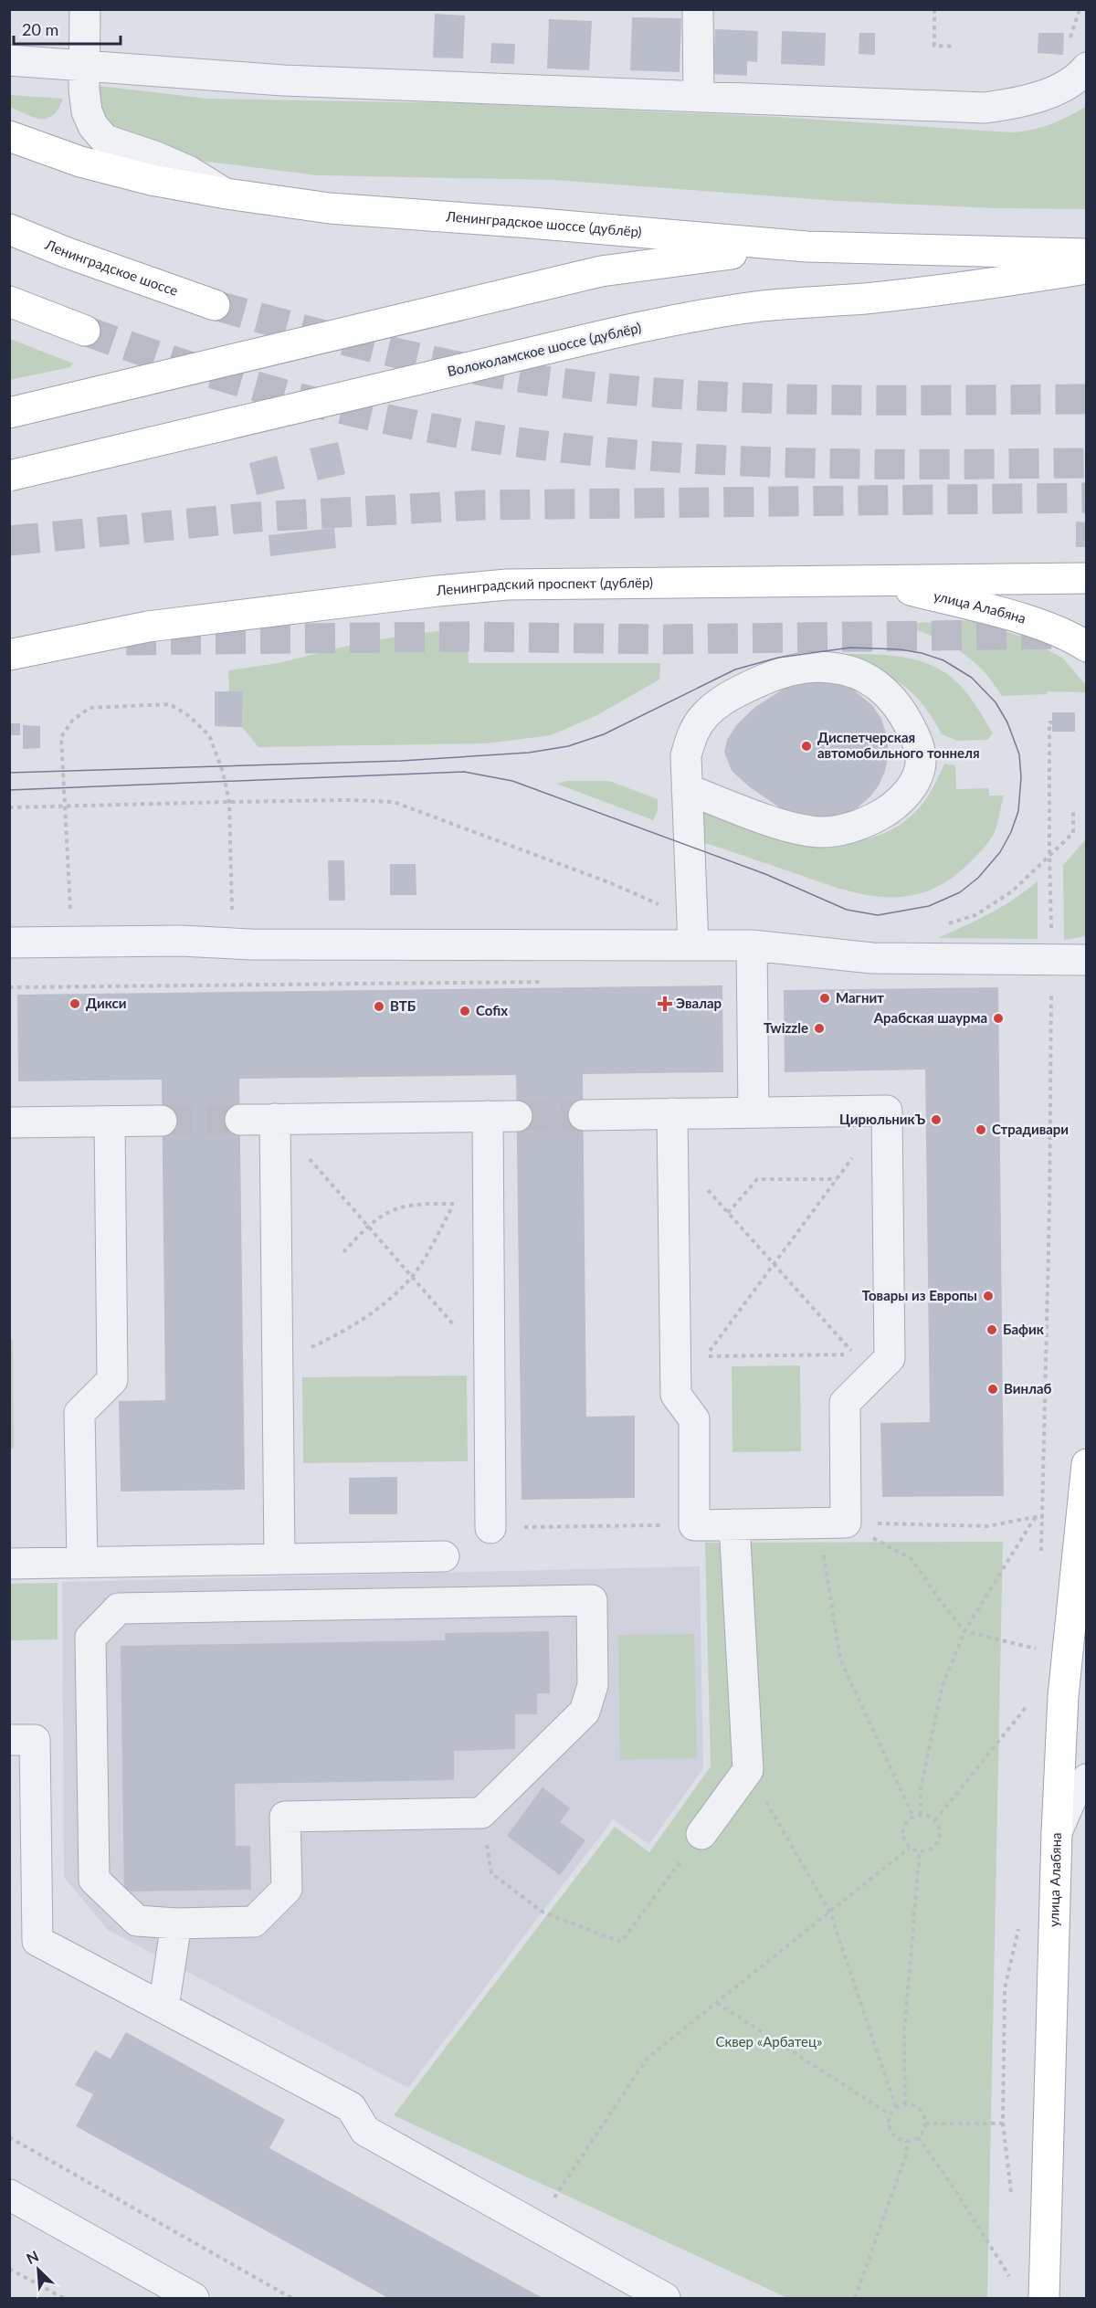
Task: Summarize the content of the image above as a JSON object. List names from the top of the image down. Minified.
{"streets":{"main road":["Ленинградское шоссе (дублёр)","Ленинградское шоссе","Волоколамское шоссе (дублёр)","Ленинградский проспект (дублёр)","улица Алабяна"]},"crossings":[["Ленинградский проспект (дублёр)","улица Алабяна"]],"parks":["Сквер «Арбатец»"],"places":{"other":["Диспетчерская автомобильного тоннеля","Магнит","Дикси","ВТБ","Cofix","Арабская шаурма","Twizzle","ЦирюльникЪ","Страдивари","Товары из Европы","Бафик","Винлаб"],"health":["Эвалар"]},"scale_bar":"20 m","north":"top left"}
